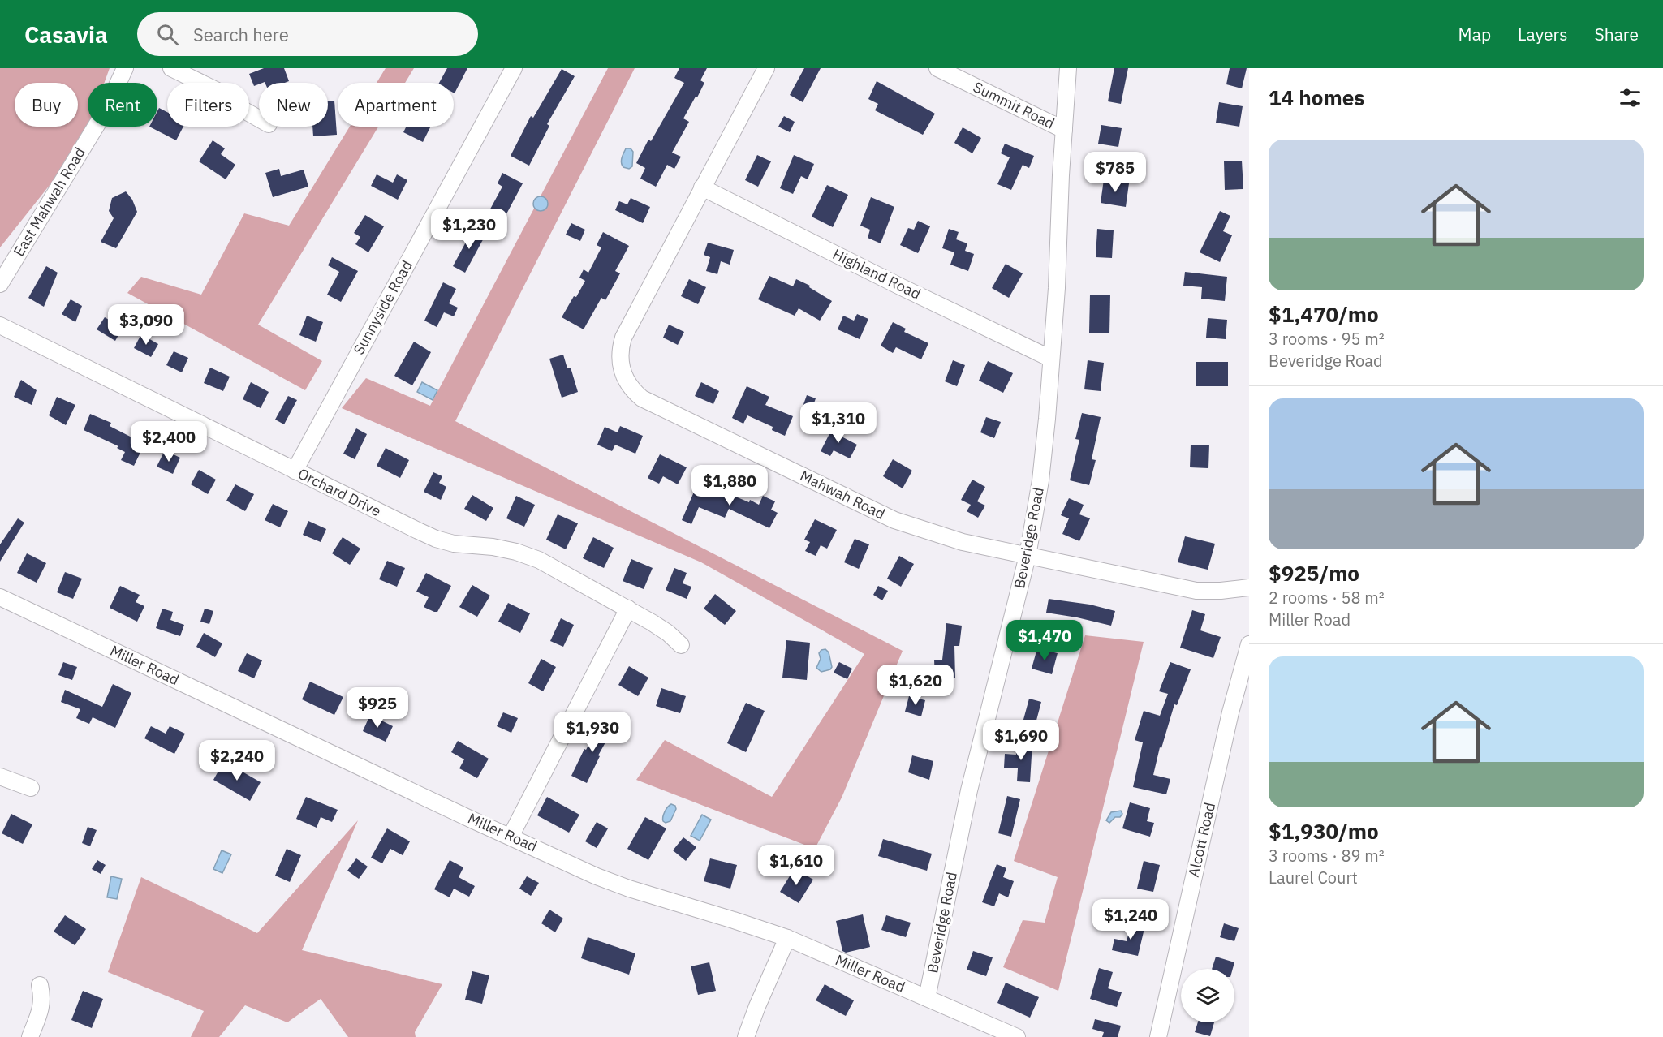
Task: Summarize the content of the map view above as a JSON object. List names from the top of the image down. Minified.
{"streets":{"street":["Summit Road","East Mahwah Road","Highland Road","Sunnyside Road","Orchard Drive","Mahwah Road","Beveridge Road","Miller Road","Alcott Road"]},"crossings":[["Summit Road","Beveridge Road"],["Highland Road","Mahwah Road"],["Highland Road","Beveridge Road"],["Sunnyside Road","Orchard Drive"],["Mahwah Road","Beveridge Road"],["Beveridge Road","Miller Road"]],"page":{"header":"Casavia","search":"Search here","nav":["Map","Layers","Share"],"heading":"14 homes","chip":["Buy","Rent","Filters","New","Apartment"],"list":[{"name":"$1,470/mo","note":"3 rooms · 95 m² · Beveridge Road"},{"name":"$925/mo","note":"2 rooms · 58 m² · Miller Road"},{"name":"$1,930/mo","note":"3 rooms · 89 m² · Laurel Court"}],"price":["$785","$1,230","$3,090","$1,310","$2,400","$1,880","$1,470","$1,620","$925","$1,930","$1,690","$2,240","$1,610","$1,240"]}}
